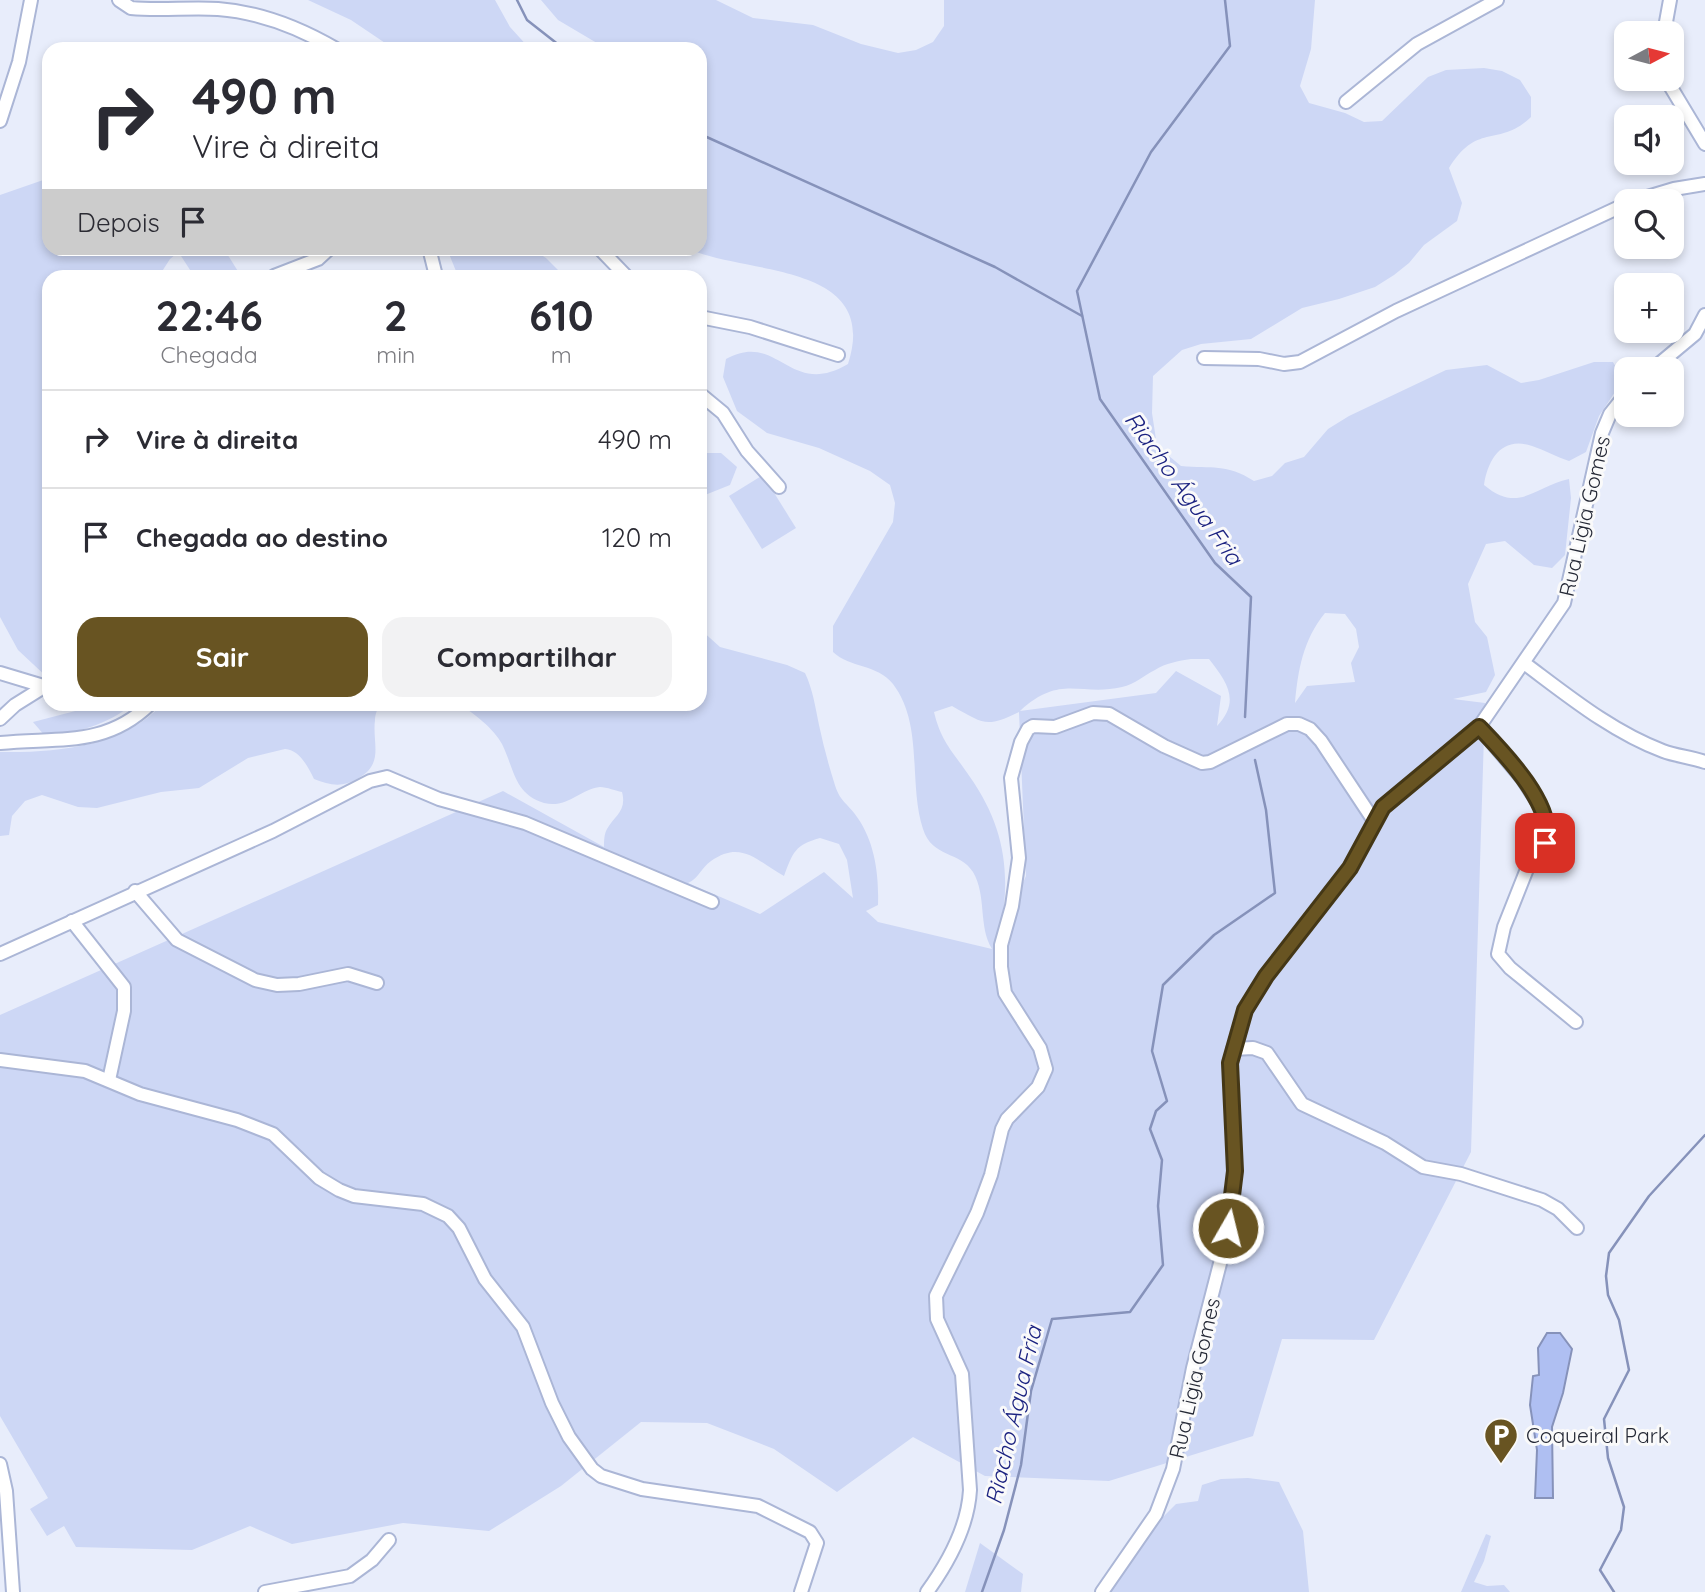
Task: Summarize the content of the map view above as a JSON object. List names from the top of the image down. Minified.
{"streets":{"street":["Rua Ligia Gomes"]},"water":["Riacho Água Fria"],"places":{"parking":["Coqueiral Park"]},"north":"right","page":{"map_buttons":["+","−"],"turn":["490 m","Vire à direita"],"then":"Depois","eta":["22:46","Chegada","2","min","610","m"],"list":[{"name":"Vire à direita","value":"490 m"},{"name":"Chegada ao destino","value":"120 m"}],"buttons":["Sair","Compartilhar"]}}
